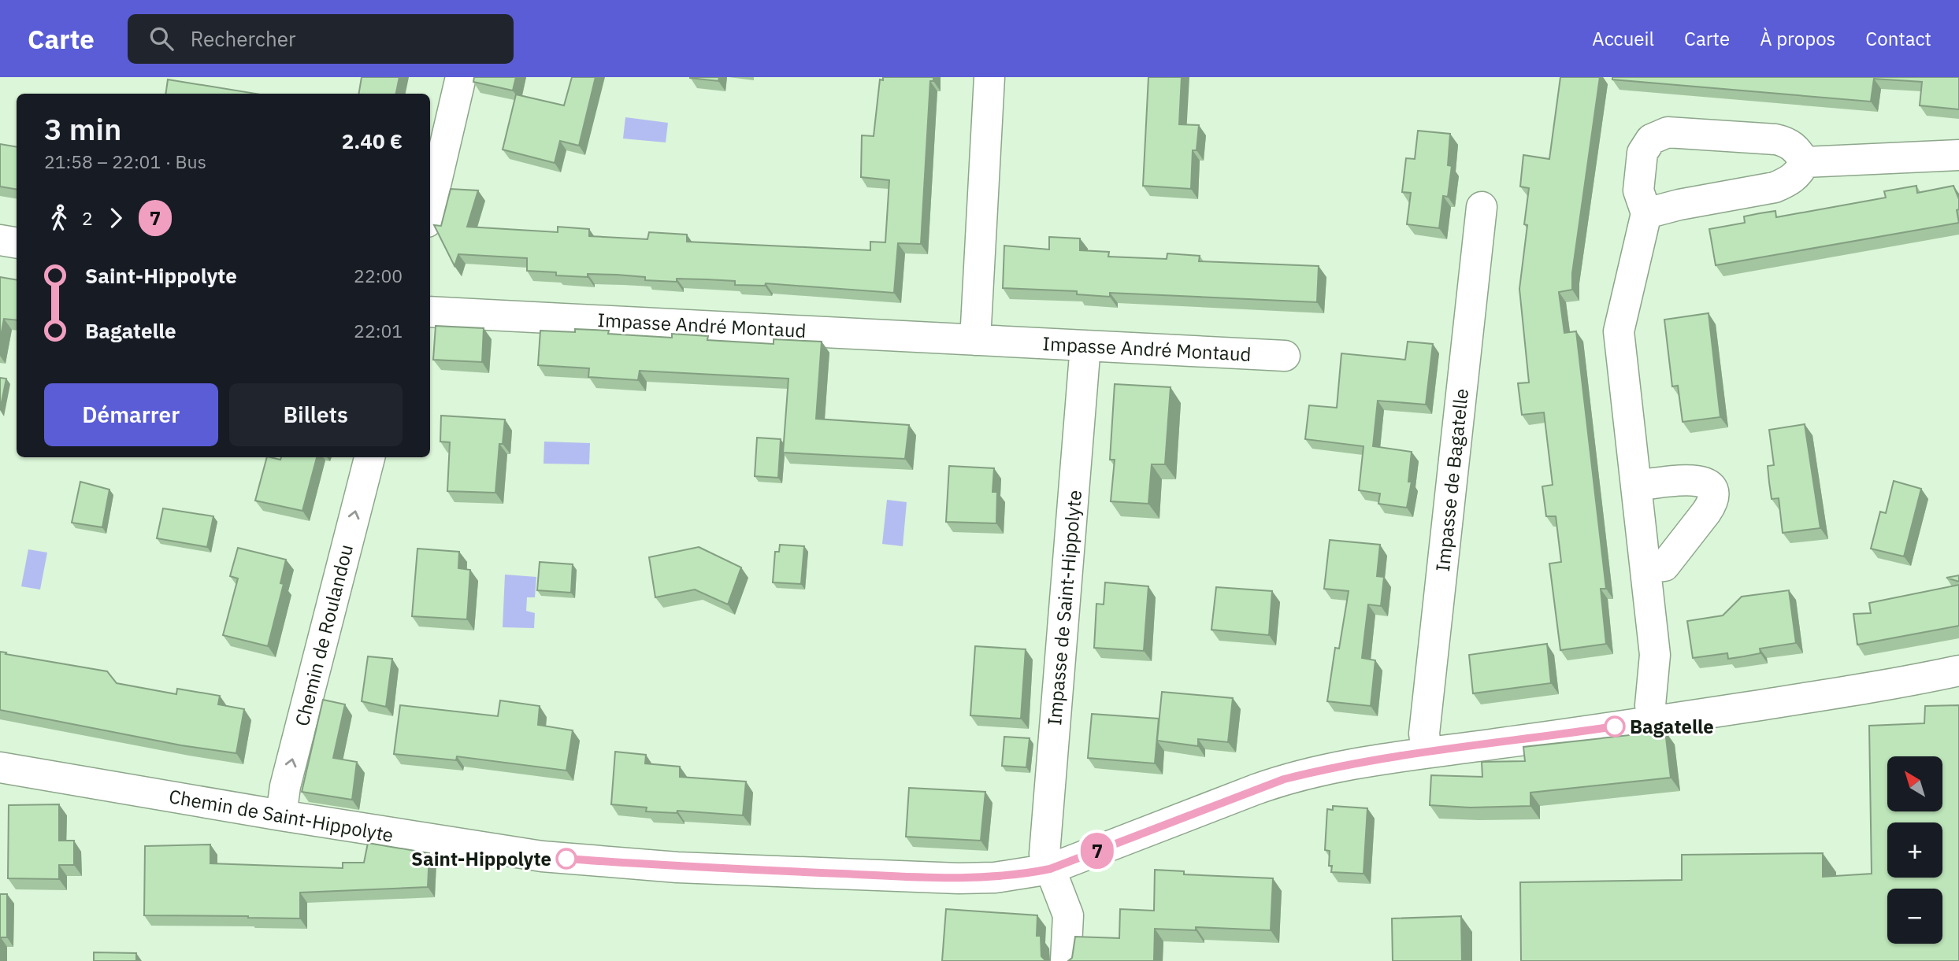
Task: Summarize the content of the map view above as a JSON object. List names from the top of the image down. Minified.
{"streets":{"street":["Impasse André Montaud","Impasse de Bagatelle","Impasse de Saint-Hippolyte","Chemin de Roulandou","Chemin de Saint-Hippolyte"]},"crossings":[["Impasse André Montaud","Impasse de Saint-Hippolyte"],["Impasse de Bagatelle","Chemin de Saint-Hippolyte"],["Impasse de Saint-Hippolyte","Chemin de Saint-Hippolyte"],["Chemin de Roulandou","Chemin de Saint-Hippolyte"]],"one_way":["Chemin de Roulandou"],"places":["Bagatelle","Saint-Hippolyte"],"lines":["bus line 7"],"north":"top left","page":{"header":"Carte","search":"Rechercher","nav":["Accueil","Carte","À propos","Contact"],"on_map":"7","heading":["3 min","21:58 – 22:01 · Bus","2.40 €"],"legs":["2","7"],"list":[{"name":"Saint-Hippolyte","value":"22:00"},{"name":"Bagatelle","value":"22:01"}],"buttons":["Démarrer","Billets"],"map_buttons":["+","−"]}}
